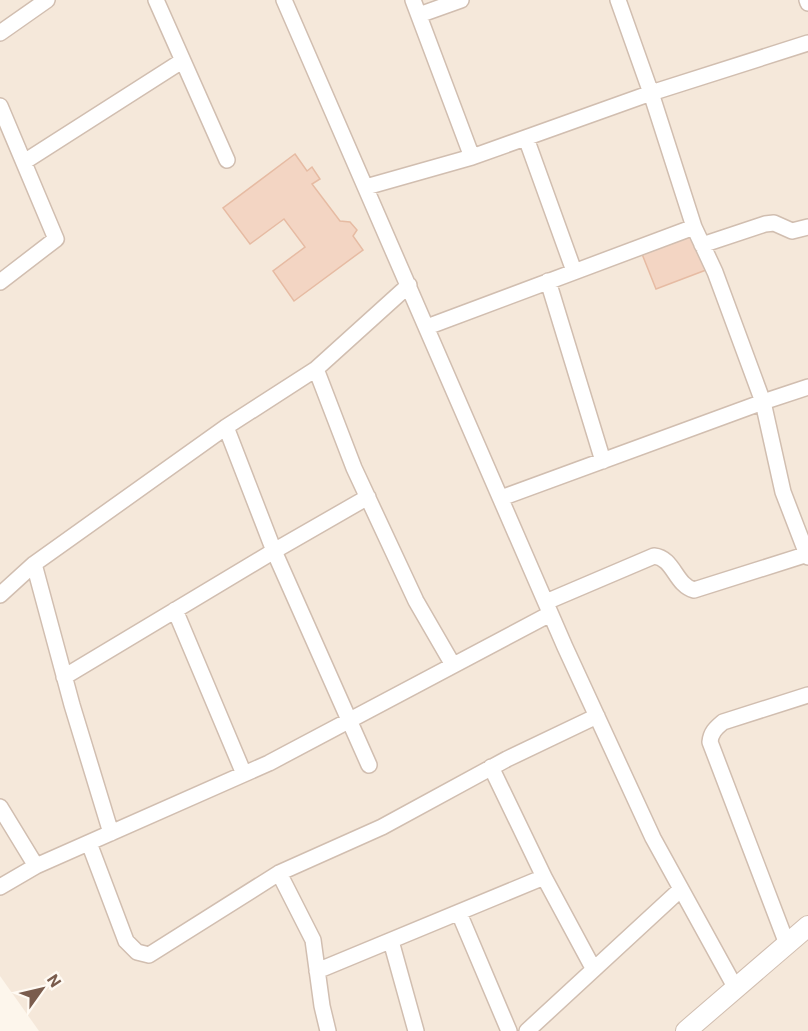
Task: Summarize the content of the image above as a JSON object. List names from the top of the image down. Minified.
{"north":"top right"}
